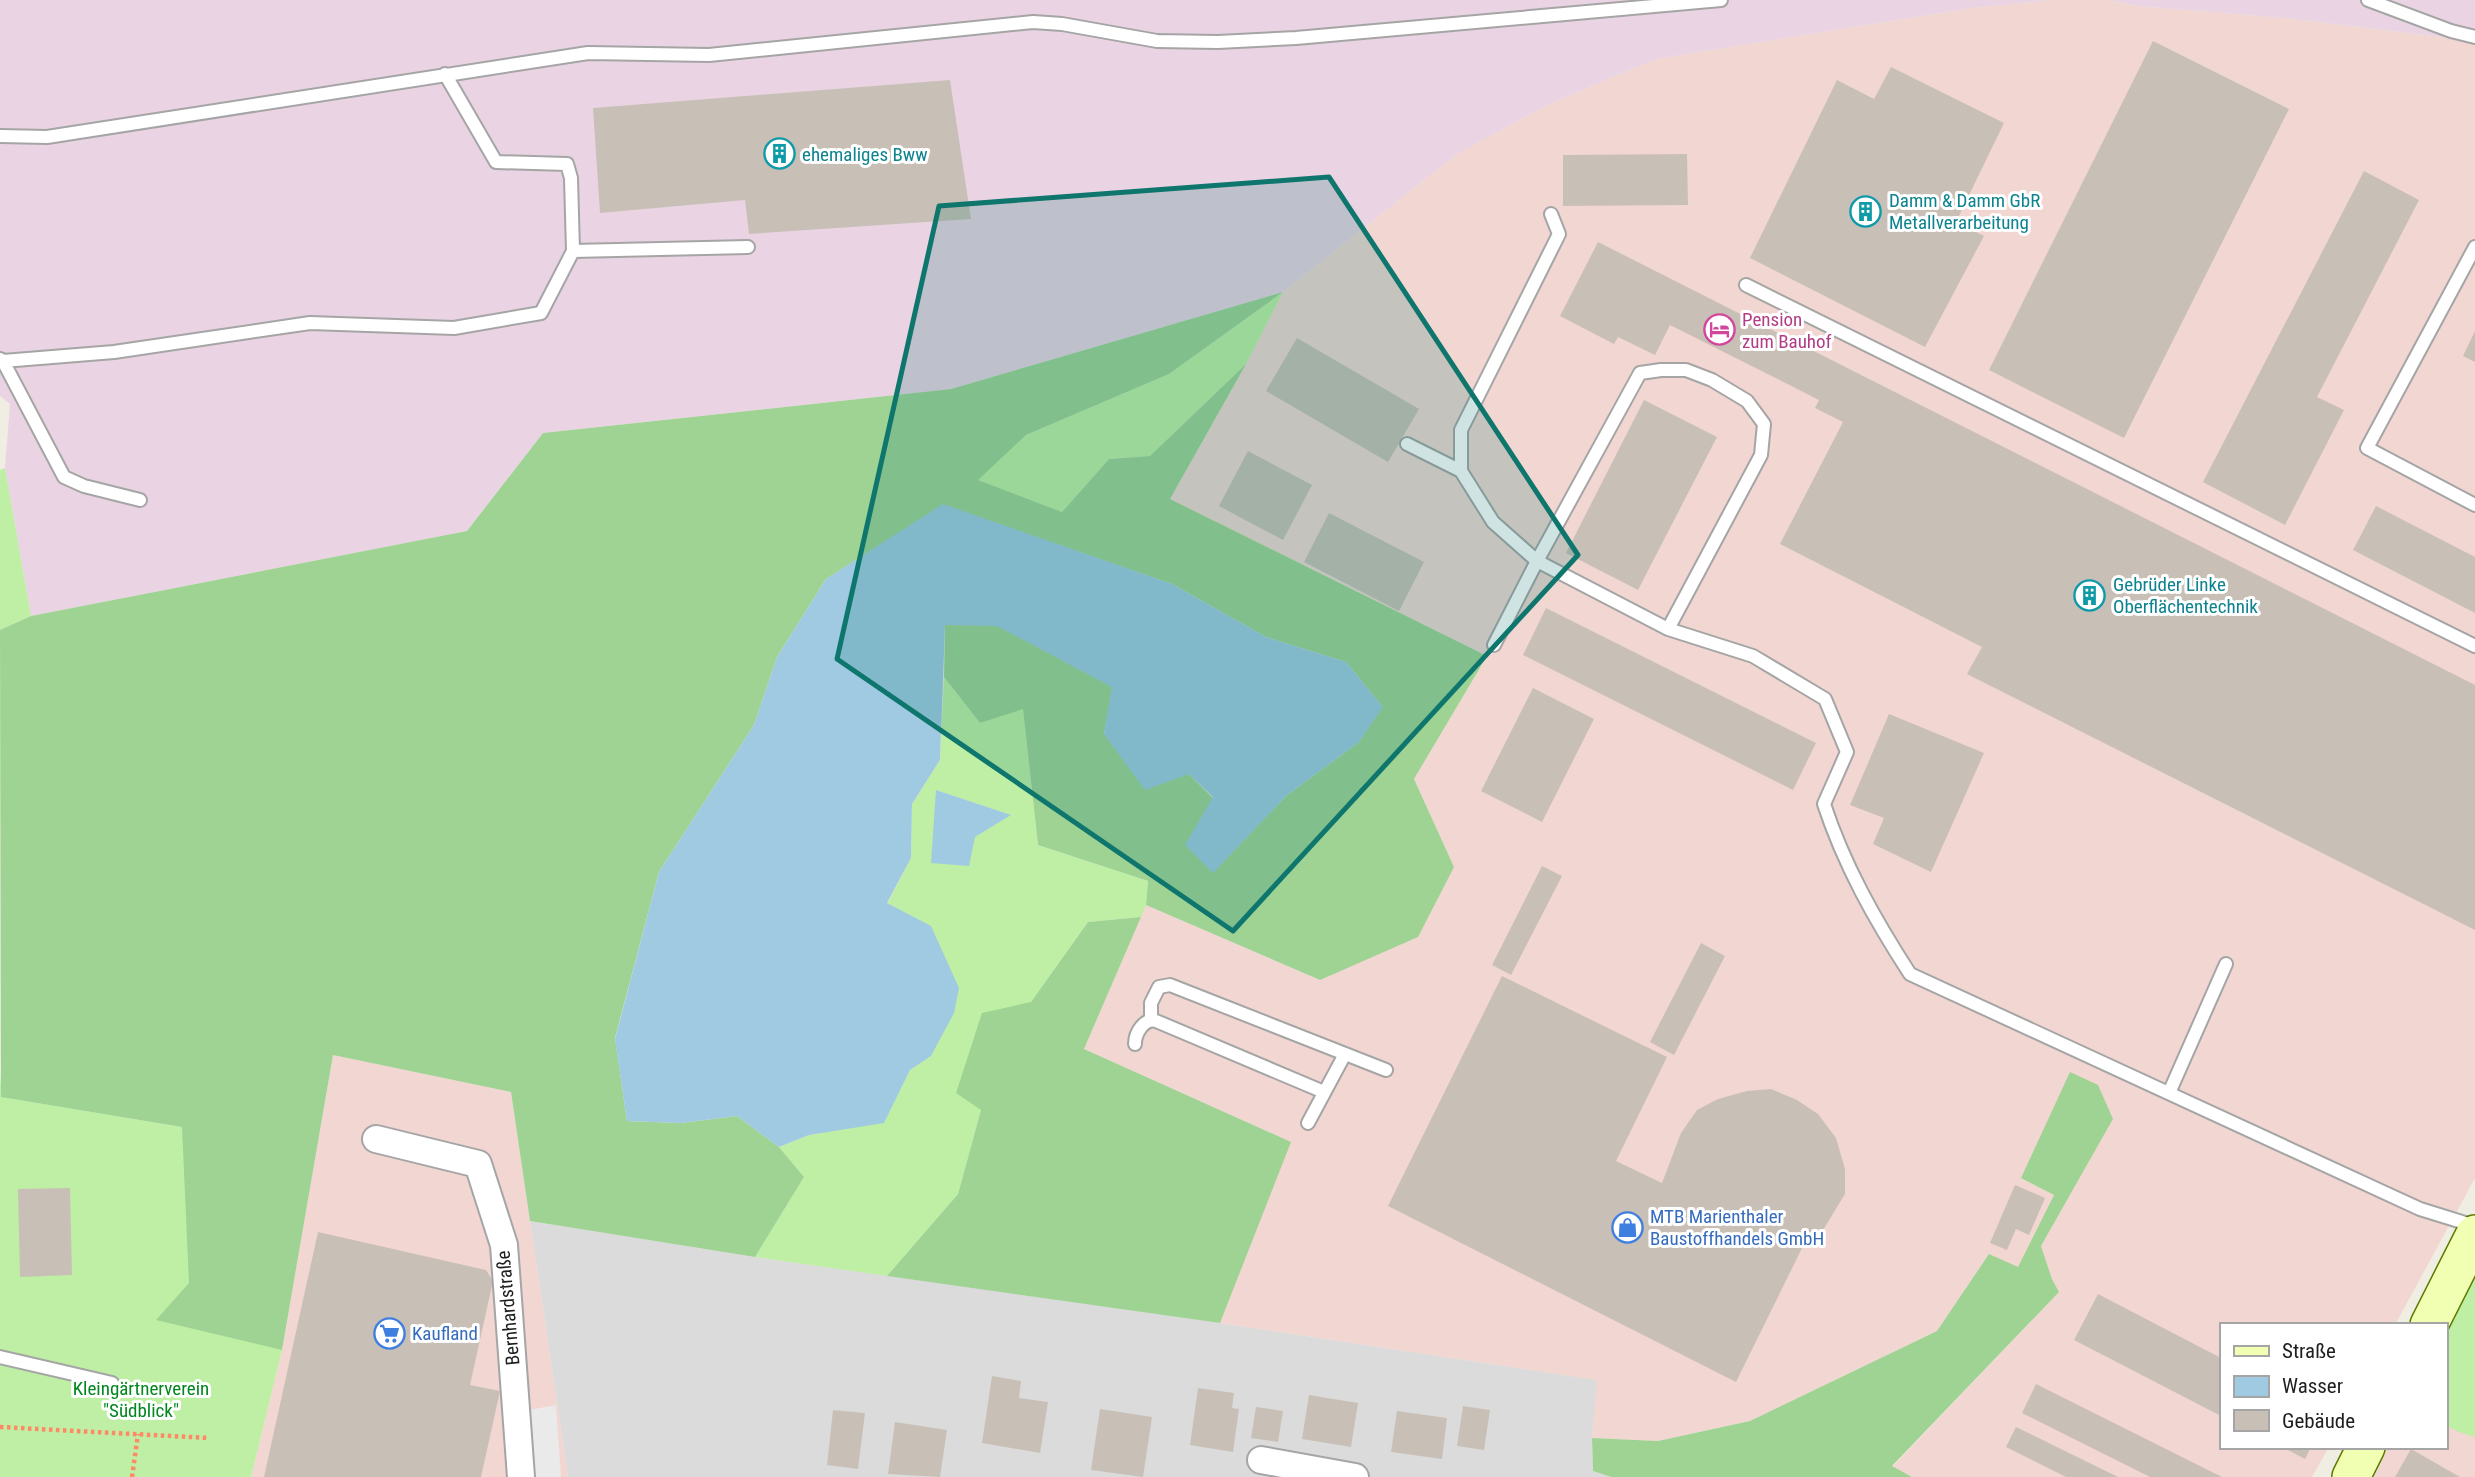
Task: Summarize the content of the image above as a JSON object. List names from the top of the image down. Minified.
{"streets":{"street":["Bernhardstraße"]},"parks":["Kleingärtnerverein \"Südblick\""],"places":{"building":["ehemaliges Bww","Damm & Damm GbR Metallverarbeitung","Gebrüder Linke Oberflächentechnik"],"hotel":["Pension zum Bauhof"],"shop":["MTB Marienthaler Baustoffhandels GmbH"],"supermarket":["Kaufland"]},"legend":["Straße","Wasser","Gebäude"]}
